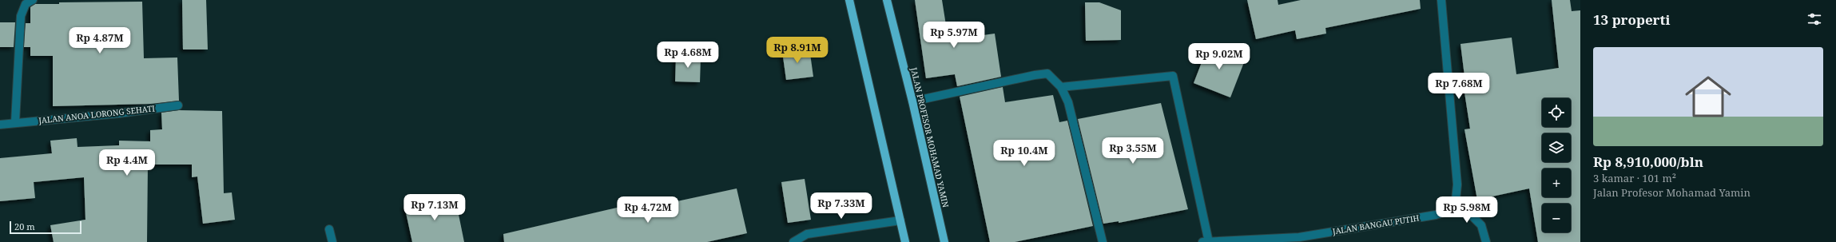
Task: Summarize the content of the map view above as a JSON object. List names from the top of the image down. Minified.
{"streets":{"main road":["JALAN PROFESOR MOHAMAD YAMIN"],"street":["JALAN ANOA LORONG SEHATI","JALAN BANGAU PUTIH"]},"scale_bar":"20 m","page":{"heading":"13 properti","price":["Rp 5.97M","Rp 4.87M","Rp 8.91M","Rp 4.68M","Rp 9.02M","Rp 7.68M","Rp 3.55M","Rp 10.4M","Rp 4.4M","Rp 7.33M","Rp 7.13M","Rp 4.72M","Rp 5.98M"],"list":[{"name":"Rp 8,910,000/bln","note":"3 kamar · 101 m² · Jalan Profesor Mohamad Yamin"}],"map_buttons":["+","−"],"scale":"20 m"}}
